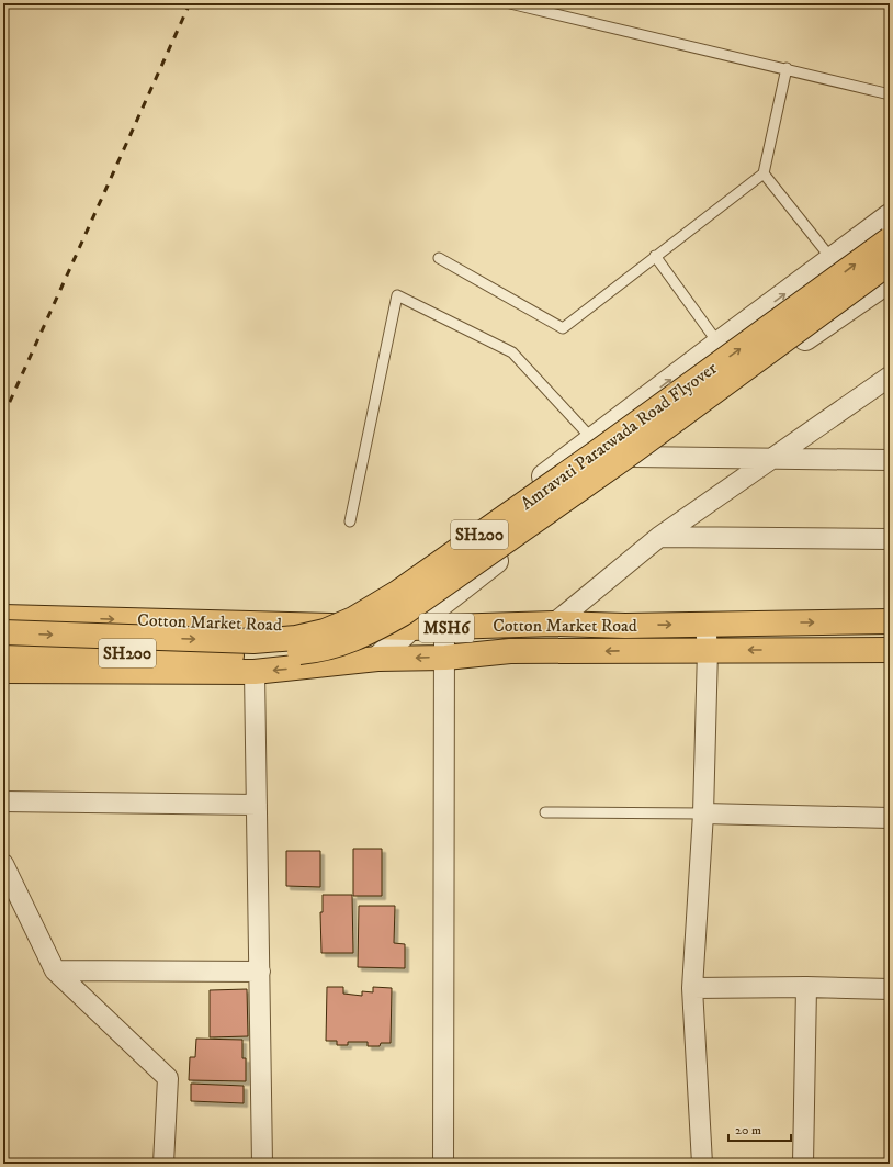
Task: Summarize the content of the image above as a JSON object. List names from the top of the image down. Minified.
{"streets":{"main road":["Amravati Paratwada Road Flyover","SH200","Cotton Market Road","MSH6"]},"crossings":[["Amravati Paratwada Road Flyover","MSH6"],["Cotton Market Road","MSH6"]],"scale_bar":"20 m"}
